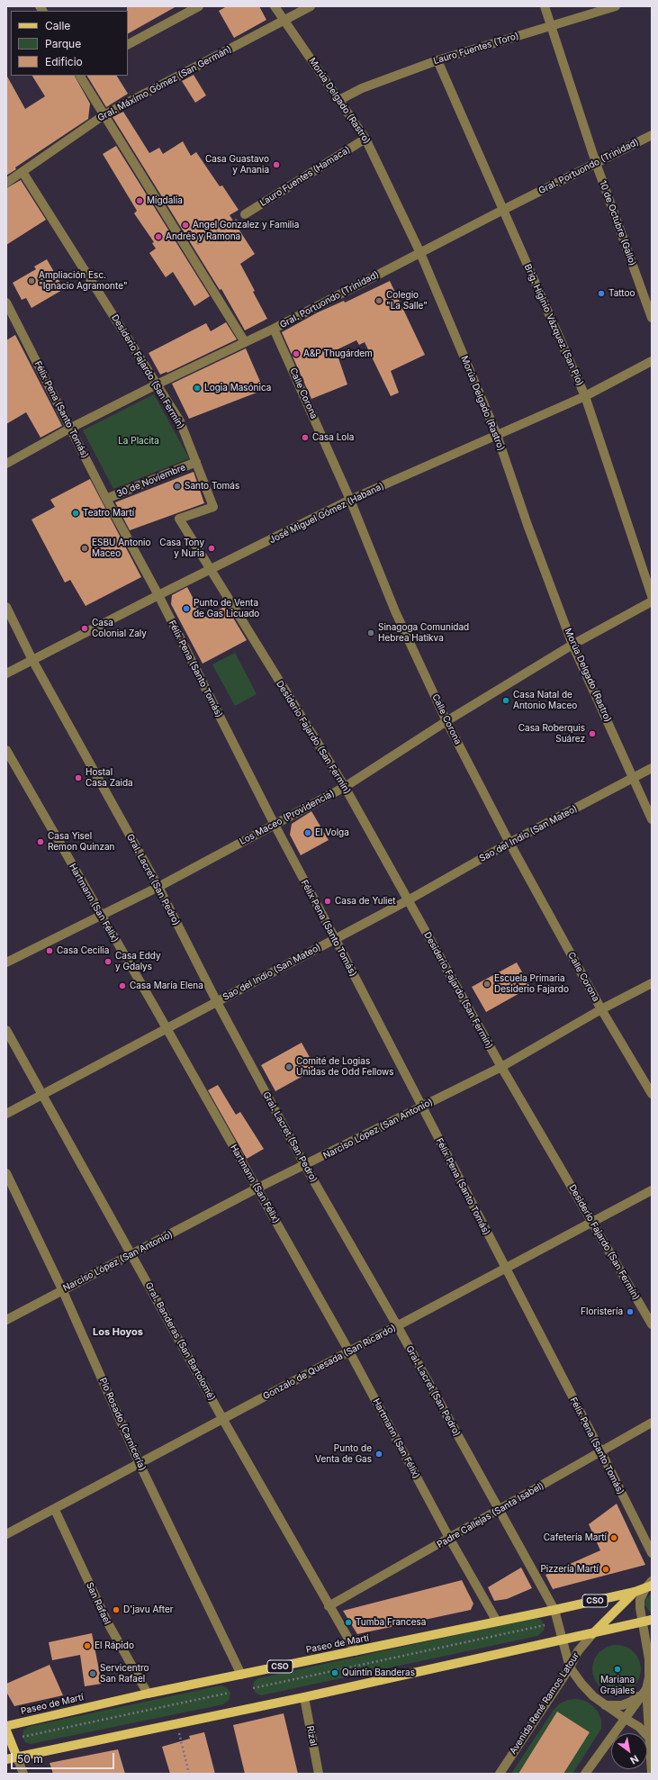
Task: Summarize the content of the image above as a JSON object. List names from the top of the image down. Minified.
{"streets":{"main road":["CSO","Paseo de Martí"],"street":["Lauro Fuentes (Toro)","Gral. Máximo Gómez (San Germán)","Morúa Delgado (Rastro)","Gral. Portuondo (Trinidad)","Lauro Fuentes (Hamaca)","10 de Octubre (Gallo)","Brig. Higinio Vázquez (San Pío)","Desiderio Fajardo (San Fermín)","Calle Corona","Félix Pena (Santo Tomás)","30 de Noviembre","José Miguel Gómez (Habana)","Los Maceo (Providencia)","Sao del Indio (San Mateo)","Gral. Lacret (San Pedro)","Hartmann (San Félix)","Narciso López (San Antonio)","Gral. Banderas (San Bartolomé)","Gonzalo de Quesada (San Ricardo)","Pío Rosado (Carnicería)","Padre Callejas (Santa Isabel)","San Rafael","Avenida René Ramos Latour","Rizal"]},"crossings":[["Lauro Fuentes (Toro)","Morúa Delgado (Rastro)"],["Lauro Fuentes (Toro)","10 de Octubre (Gallo)"],["Lauro Fuentes (Toro)","Brig. Higinio Vázquez (San Pío)"],["Gral. Máximo Gómez (San Germán)","Morúa Delgado (Rastro)"],["Gral. Máximo Gómez (San Germán)","Desiderio Fajardo (San Fermín)"],["Morúa Delgado (Rastro)","Gral. Portuondo (Trinidad)"],["Morúa Delgado (Rastro)","Lauro Fuentes (Hamaca)"],["Morúa Delgado (Rastro)","José Miguel Gómez (Habana)"],["Morúa Delgado (Rastro)","Los Maceo (Providencia)"],["Morúa Delgado (Rastro)","Sao del Indio (San Mateo)"],["Gral. Portuondo (Trinidad)","10 de Octubre (Gallo)"],["Gral. Portuondo (Trinidad)","Brig. Higinio Vázquez (San Pío)"],["Gral. Portuondo (Trinidad)","Desiderio Fajardo (San Fermín)"],["Gral. Portuondo (Trinidad)","Calle Corona"],["Gral. Portuondo (Trinidad)","Félix Pena (Santo Tomás)"],["Brig. Higinio Vázquez (San Pío)","José Miguel Gómez (Habana)"],["Desiderio Fajardo (San Fermín)","30 de Noviembre"],["Desiderio Fajardo (San Fermín)","José Miguel Gómez (Habana)"],["Desiderio Fajardo (San Fermín)","Los Maceo (Providencia)"],["Desiderio Fajardo (San Fermín)","Sao del Indio (San Mateo)"],["Desiderio Fajardo (San Fermín)","Narciso López (San Antonio)"],["Desiderio Fajardo (San Fermín)","Gonzalo de Quesada (San Ricardo)"],["Calle Corona","José Miguel Gómez (Habana)"],["Calle Corona","Los Maceo (Providencia)"],["Calle Corona","Sao del Indio (San Mateo)"],["Calle Corona","Narciso López (San Antonio)"],["Félix Pena (Santo Tomás)","30 de Noviembre"],["Félix Pena (Santo Tomás)","José Miguel Gómez (Habana)"],["Félix Pena (Santo Tomás)","Los Maceo (Providencia)"],["Félix Pena (Santo Tomás)","Sao del Indio (San Mateo)"],["Félix Pena (Santo Tomás)","Narciso López (San Antonio)"],["Félix Pena (Santo Tomás)","Gonzalo de Quesada (San Ricardo)"],["Félix Pena (Santo Tomás)","Padre Callejas (Santa Isabel)"],["José Miguel Gómez (Habana)","Gral. Lacret (San Pedro)"],["Los Maceo (Providencia)","Gral. Lacret (San Pedro)"],["Los Maceo (Providencia)","Hartmann (San Félix)"],["Sao del Indio (San Mateo)","Gral. Lacret (San Pedro)"],["Sao del Indio (San Mateo)","Hartmann (San Félix)"],["Sao del Indio (San Mateo)","Gral. Banderas (San Bartolomé)"],["Gral. Lacret (San Pedro)","Narciso López (San Antonio)"],["Gral. Lacret (San Pedro)","Gonzalo de Quesada (San Ricardo)"],["Gral. Lacret (San Pedro)","Padre Callejas (Santa Isabel)"],["Gral. Lacret (San Pedro)","Paseo de Martí"],["Gral. Lacret (San Pedro)","Avenida René Ramos Latour"],["Hartmann (San Félix)","Narciso López (San Antonio)"],["Hartmann (San Félix)","Gonzalo de Quesada (San Ricardo)"],["Hartmann (San Félix)","Padre Callejas (Santa Isabel)"],["Hartmann (San Félix)","Paseo de Martí"],["Narciso López (San Antonio)","Gral. Banderas (San Bartolomé)"],["Narciso López (San Antonio)","Pío Rosado (Carnicería)"],["Gral. Banderas (San Bartolomé)","Gonzalo de Quesada (San Ricardo)"],["Gral. Banderas (San Bartolomé)","Padre Callejas (Santa Isabel)"],["Gral. Banderas (San Bartolomé)","Paseo de Martí"],["Gonzalo de Quesada (San Ricardo)","Pío Rosado (Carnicería)"],["Gonzalo de Quesada (San Ricardo)","San Rafael"],["Pío Rosado (Carnicería)","Paseo de Martí"],["San Rafael","Paseo de Martí"]],"districts":["Los Hoyos"],"parks":["La Placita"],"places":["Casa Guastavo y Anania","Migdalia","Angel Gonzalez y Familia","Andrés y Ramona","Ampliación Esc. \"Ignacio Agramonte\"","Tattoo","Colegio \"La Salle\"","A&P Thugárdem","Logia Masónica","Casa Lola","Santo Tomás","Teatro Martí","ESBU Antonio Maceo","Casa Tony y Nuria","Punto de Venta de Gas Licuado","Casa Colonial Zaly","Sinagoga Comunidad Hebrea Hatikva","Casa Natal de Antonio Maceo","Casa Roberquis Suárez","Hostal Casa Zaida","El Volga","Casa Yisel Remon Quinzan","Casa de Yuliet","Casa Cecilia","Casa Eddy y Gdalys","Escuela Primaria Desiderio Fajardo","Casa María Elena","Comité de Logias Unidas de Odd Fellows","Floristería","Punto de Venta de Gas","Cafetería Martí","Pizzería Martí","D'javu After","Tumba Francesa","El Rápido","Mariana Grajales","Quintín Banderas","Servicentro San Rafael"],"legend":["Calle","Parque","Edificio"],"scale_bar":"50 m","north":"bottom right"}
